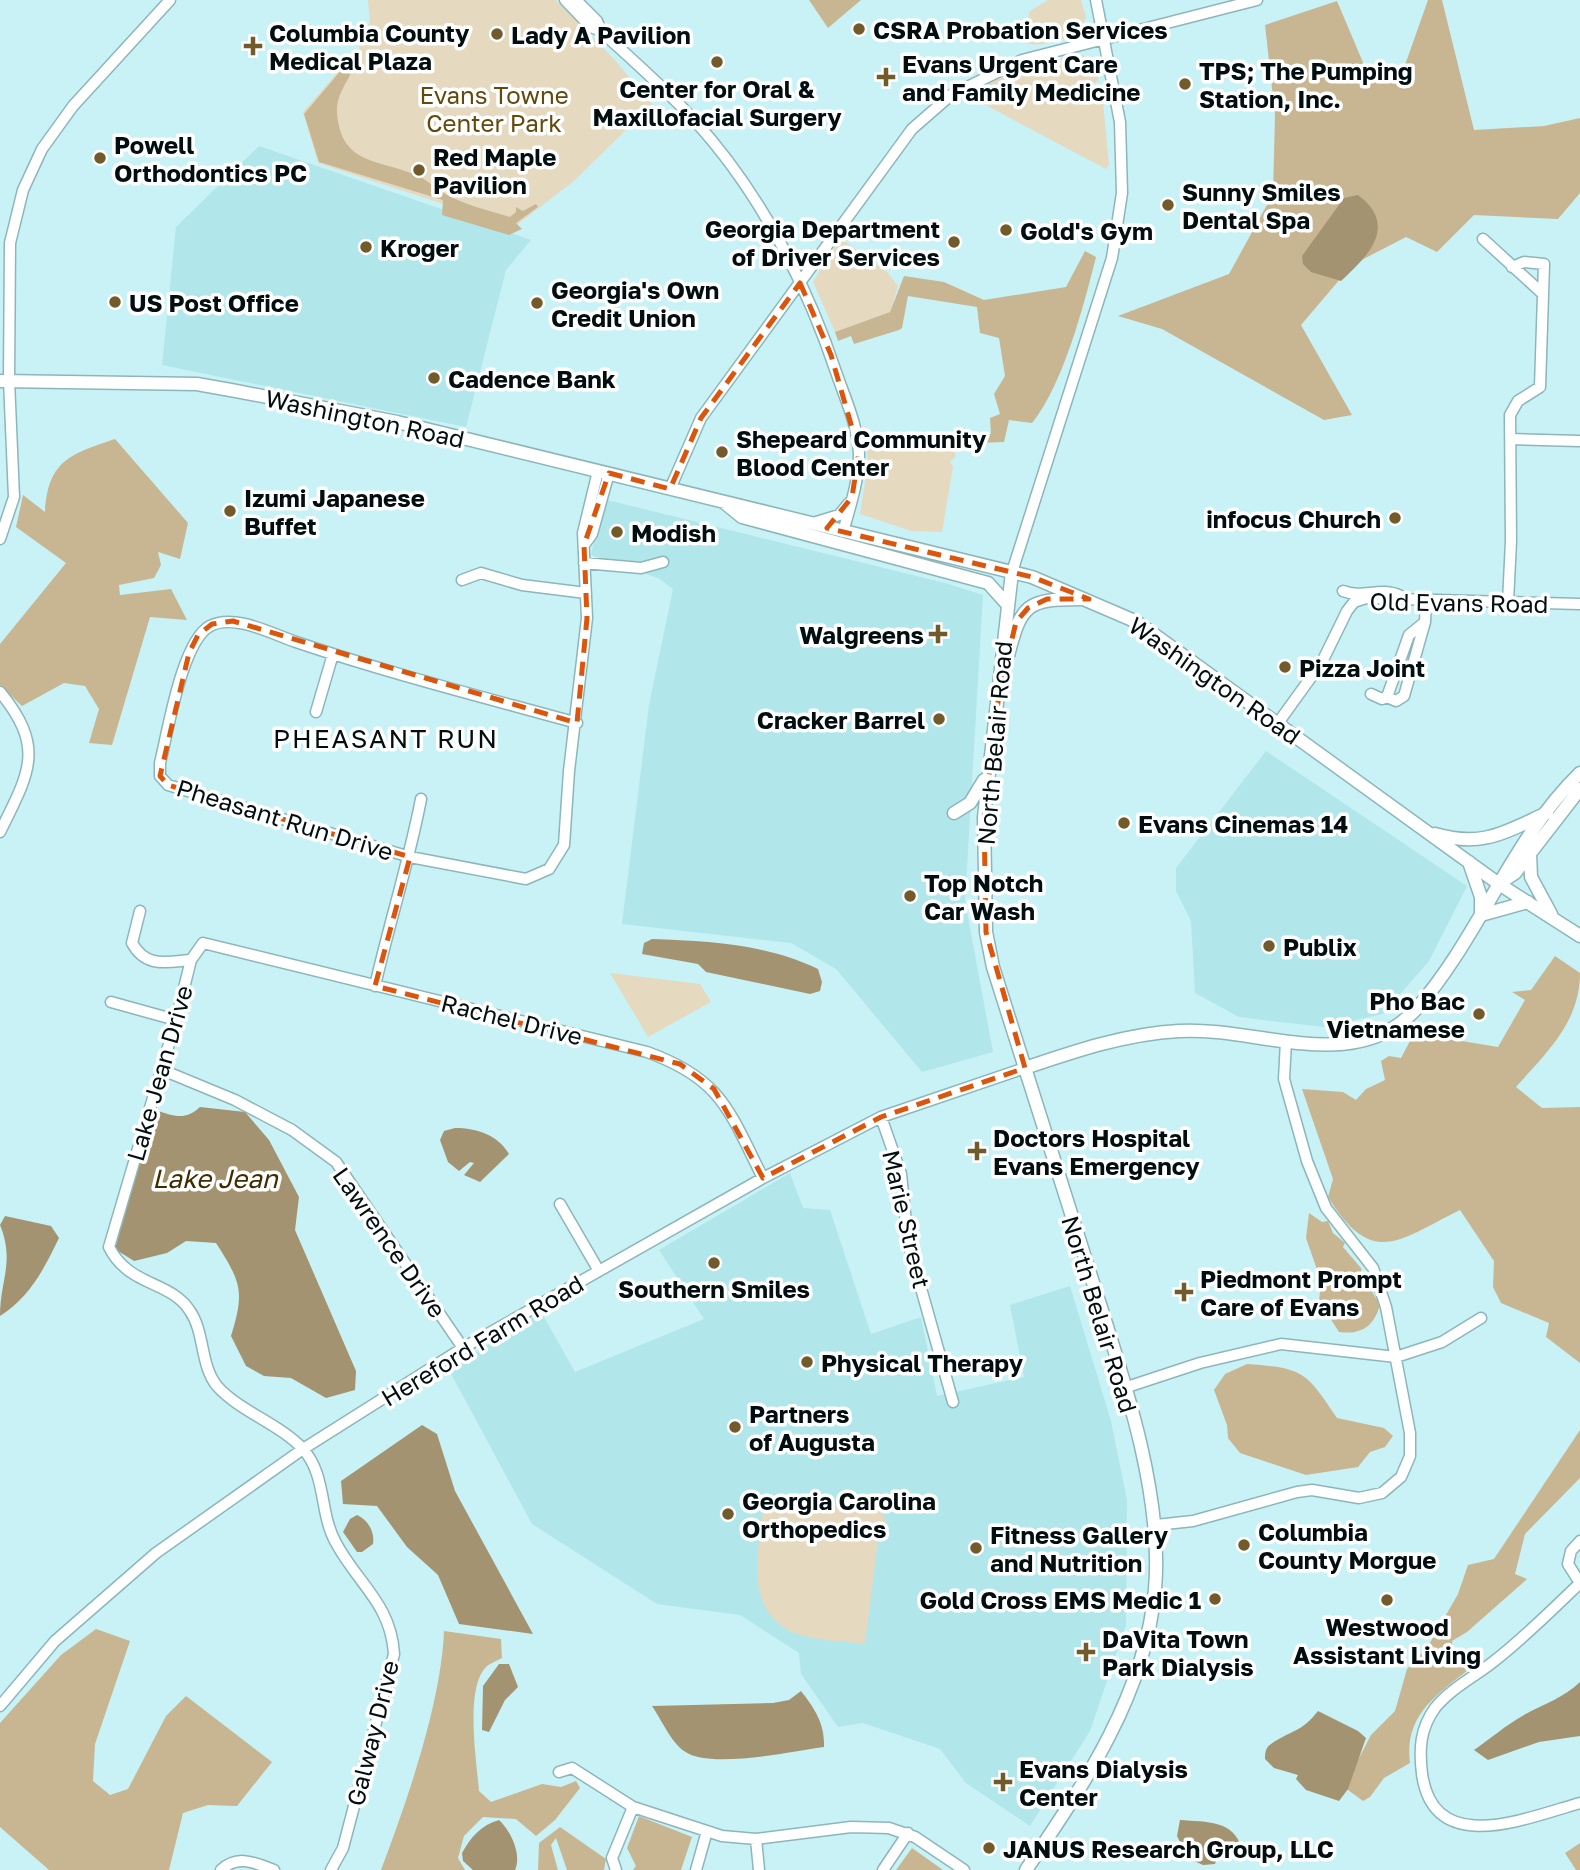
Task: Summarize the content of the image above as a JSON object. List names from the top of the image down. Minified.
{"streets":{"main road":["Washington Road","North Belair Road"],"street":["Old Evans Road","Pheasant Run Drive","Rachel Drive","Lake Jean Drive","Marie Street","Lawrence Drive","Hereford Farm Road","Galway Drive"]},"crossings":[["Washington Road","Old Evans Road"],["Washington Road","North Belair Road"],["Washington Road","Pheasant Run Drive"],["North Belair Road","Hereford Farm Road"],["Rachel Drive","Lake Jean Drive"],["Rachel Drive","Hereford Farm Road"],["Lake Jean Drive","Lawrence Drive"],["Lake Jean Drive","Hereford Farm Road"],["Lake Jean Drive","Galway Drive"],["Marie Street","Hereford Farm Road"],["Lawrence Drive","Hereford Farm Road"],["Hereford Farm Road","Galway Drive"]],"districts":["PHEASANT RUN"],"water":["Lake Jean"],"parks":["Evans Towne Center Park"],"places":{"other":["CSRA Probation Services","Lady A Pavilion","Center for Oral & Maxillofacial Surgery","TPS; The Pumping Station, Inc.","Powell Orthodontics PC","Red Maple Pavilion","Sunny Smiles Dental Spa","Gold's Gym","Georgia Department of Driver Services","Kroger","US Post Office","Georgia's Own Credit Union","Cadence Bank","Shepeard Community Blood Center","Izumi Japanese Buffet","infocus Church","Modish","Pizza Joint","Cracker Barrel","Evans Cinemas 14","Top Notch Car Wash","Publix","Pho Bac Vietnamese","Southern Smiles","Physical Therapy","Partners of Augusta","Georgia Carolina Orthopedics","Columbia County Morgue","Fitness Gallery and Nutrition","Gold Cross EMS Medic 1","Westwood Assistant Living","JANUS Research Group, LLC"],"health":["Columbia County Medical Plaza","Evans Urgent Care and Family Medicine","Walgreens","Doctors Hospital Evans Emergency","Piedmont Prompt Care of Evans","DaVita Town Park Dialysis","Evans Dialysis Center"]}}
